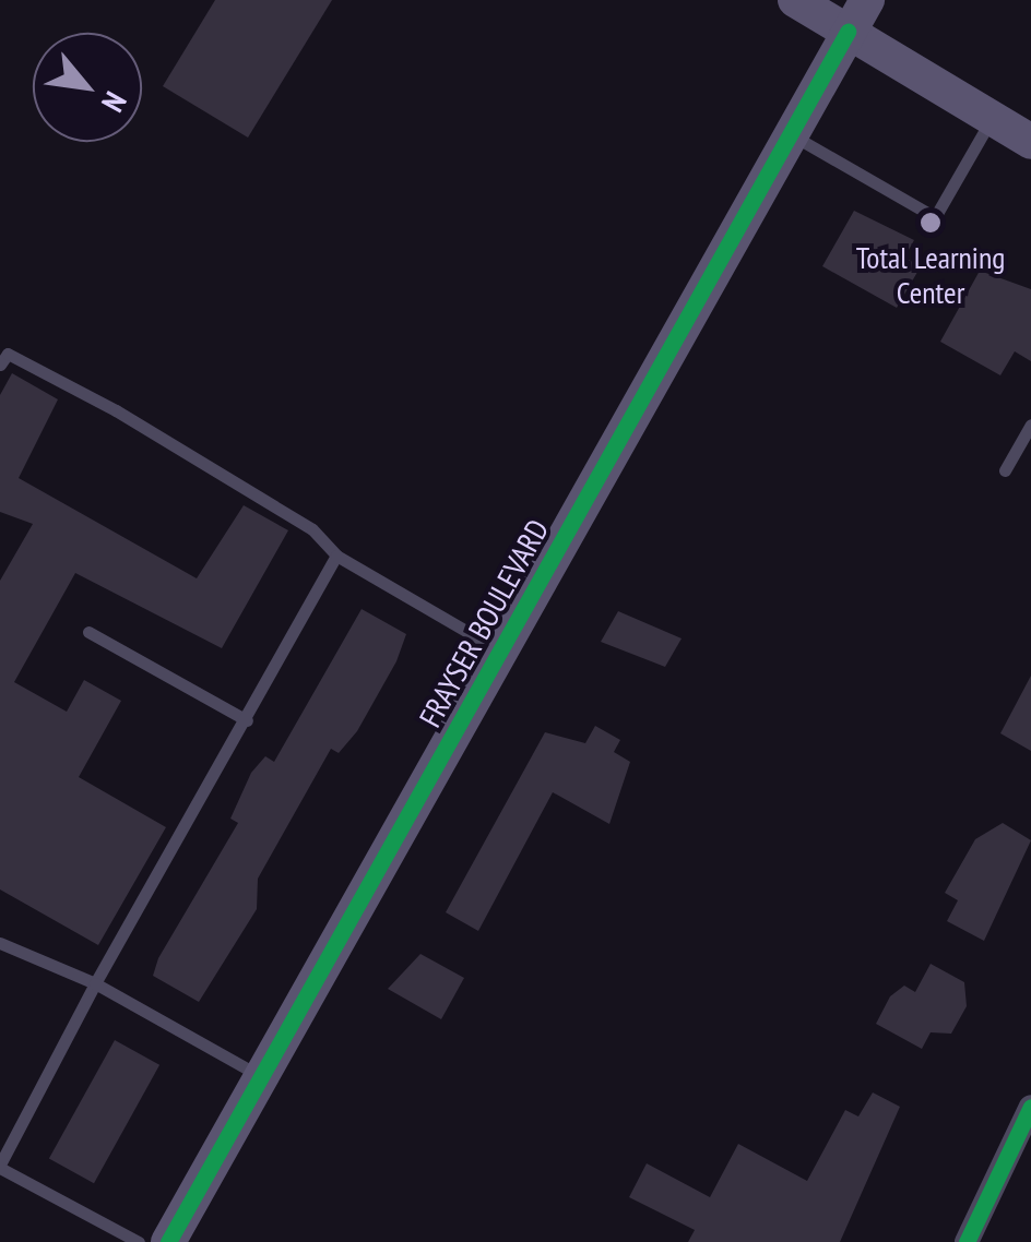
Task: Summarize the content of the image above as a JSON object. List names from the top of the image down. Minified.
{"streets":{"main road":["FRAYSER BOULEVARD"]},"places":["Total Learning Center"],"north":"bottom right"}
